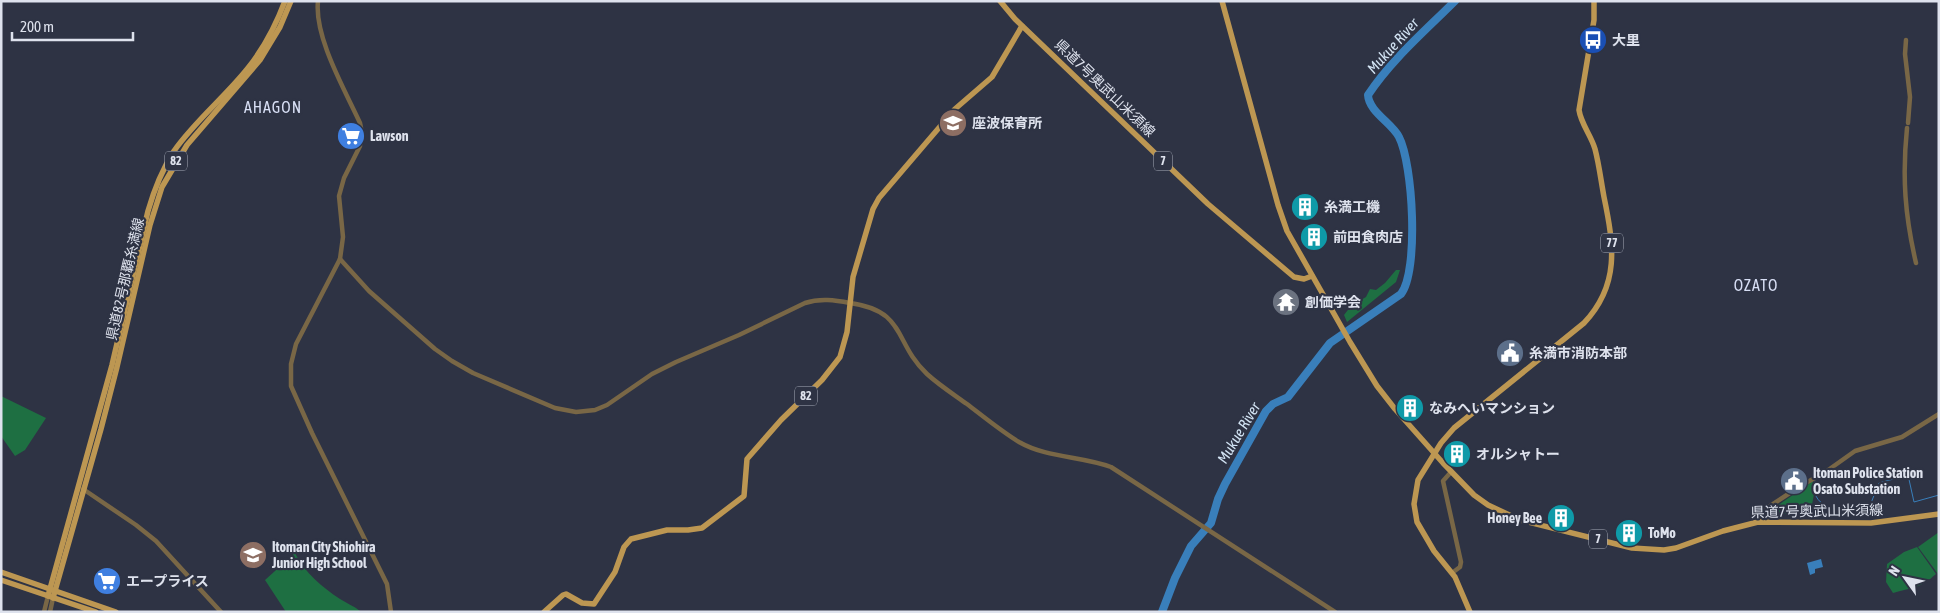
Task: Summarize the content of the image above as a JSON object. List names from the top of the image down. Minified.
{"streets":{"main road":["県道7号奥武山米須線","82","7","77","県道82号那覇糸満線"]},"crossings":[["県道7号奥武山米須線","82"],["県道7号奥武山米須線","77"]],"districts":["AHAGON","OZATO"],"water":["Mukue River"],"places":{"bus stop":["大里"],"school or university":["座波保育所","Itoman City Shiohira Junior High School"],"supermarket":["Lawson","エープライス"],"building":["糸満工機","前田食肉店","なみへいマンション","オルシャトー","Honey Bee","ToMo"],"temple":["創価学会"],"public building":["糸満市消防本部","Itoman Police Station Osato Substation"]},"scale_bar":"200 m","north":"top left"}
